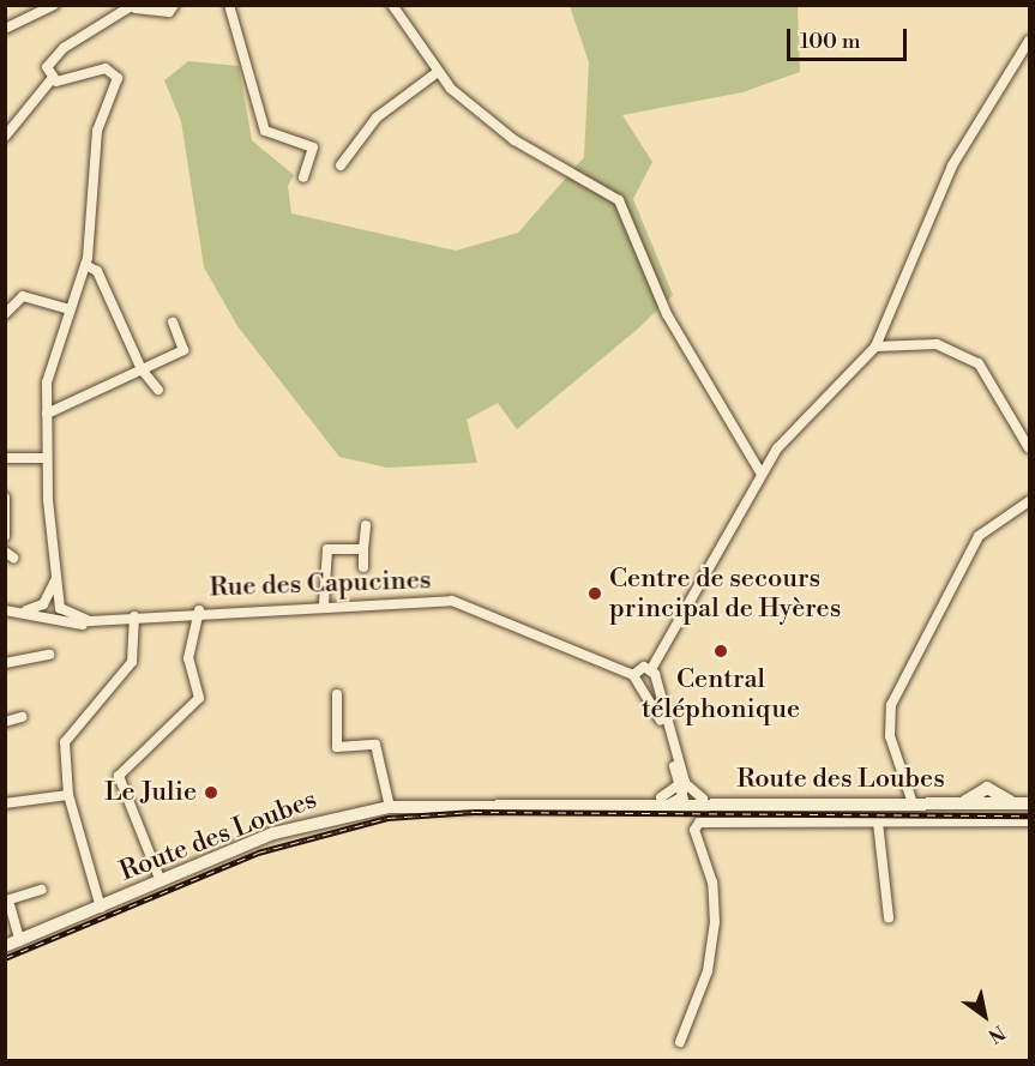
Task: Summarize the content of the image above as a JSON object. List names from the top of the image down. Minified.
{"streets":{"main road":["Route des Loubes"],"street":["Rue des Capucines"]},"places":["Centre de secours principal de Hyères","Central téléphonique","Le Julie"],"scale_bar":"100 m","north":"bottom right"}
